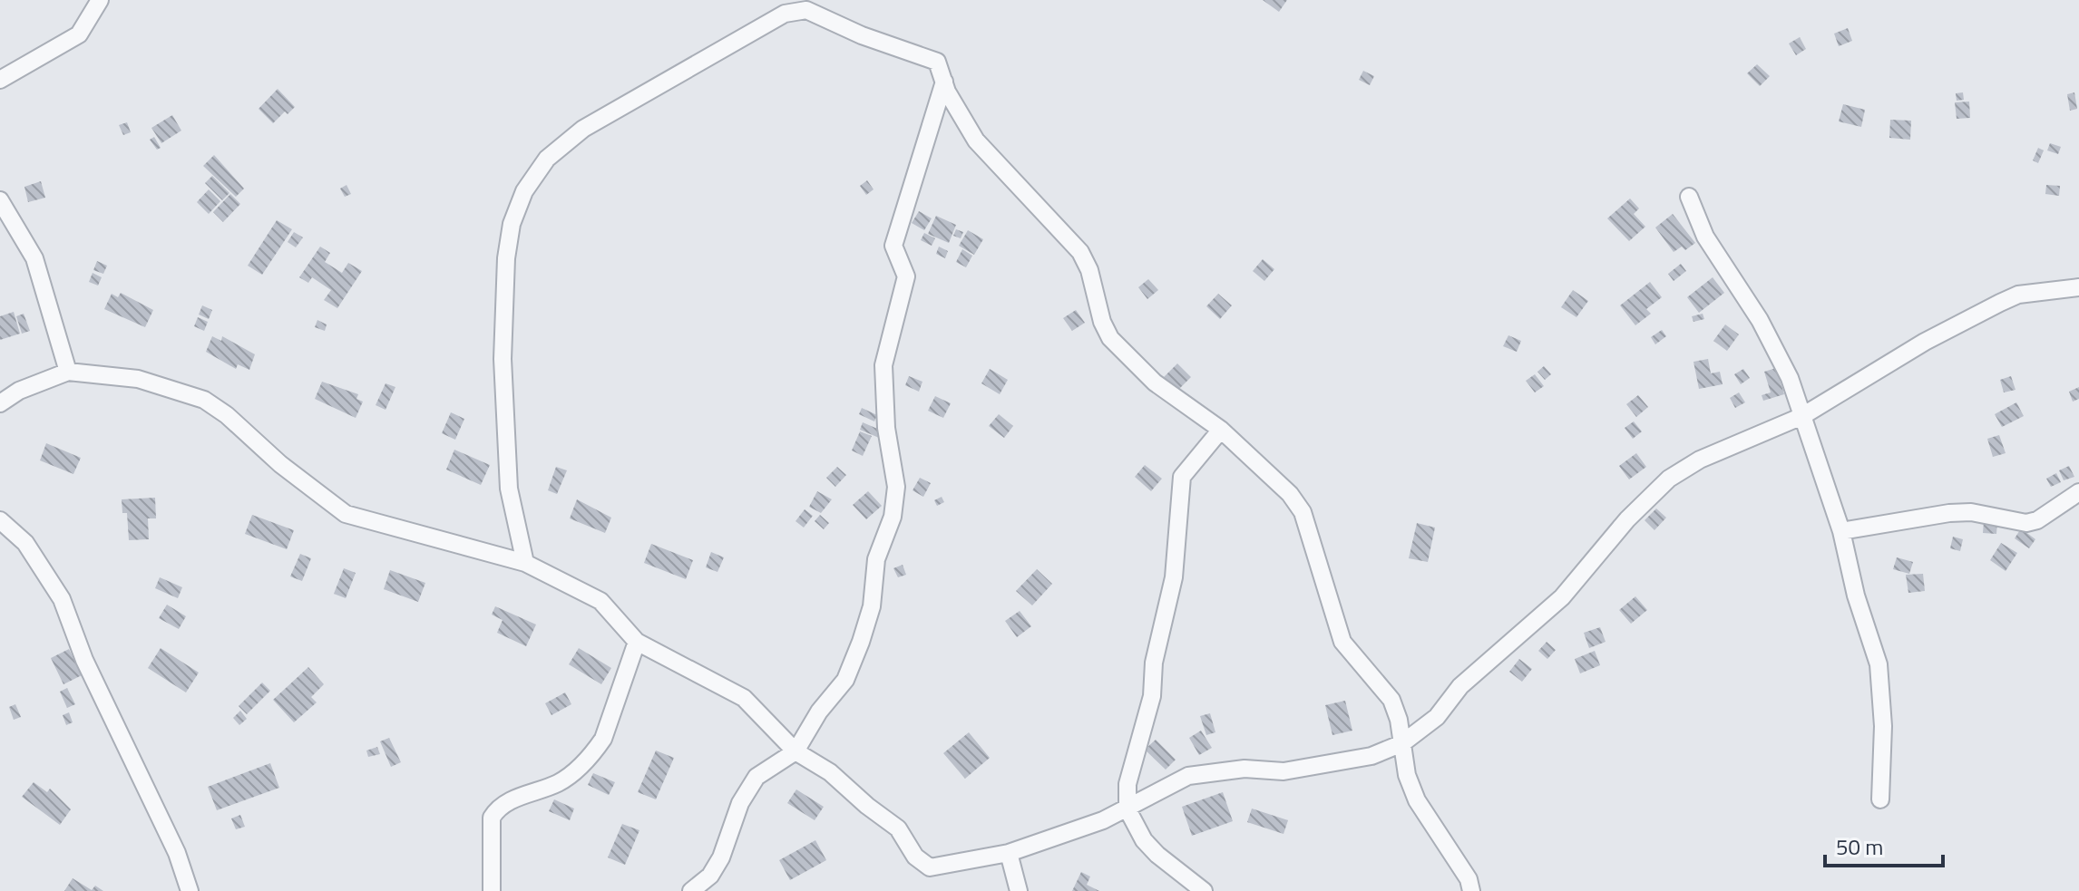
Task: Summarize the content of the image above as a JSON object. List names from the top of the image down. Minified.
{"scale_bar":"50 m"}
